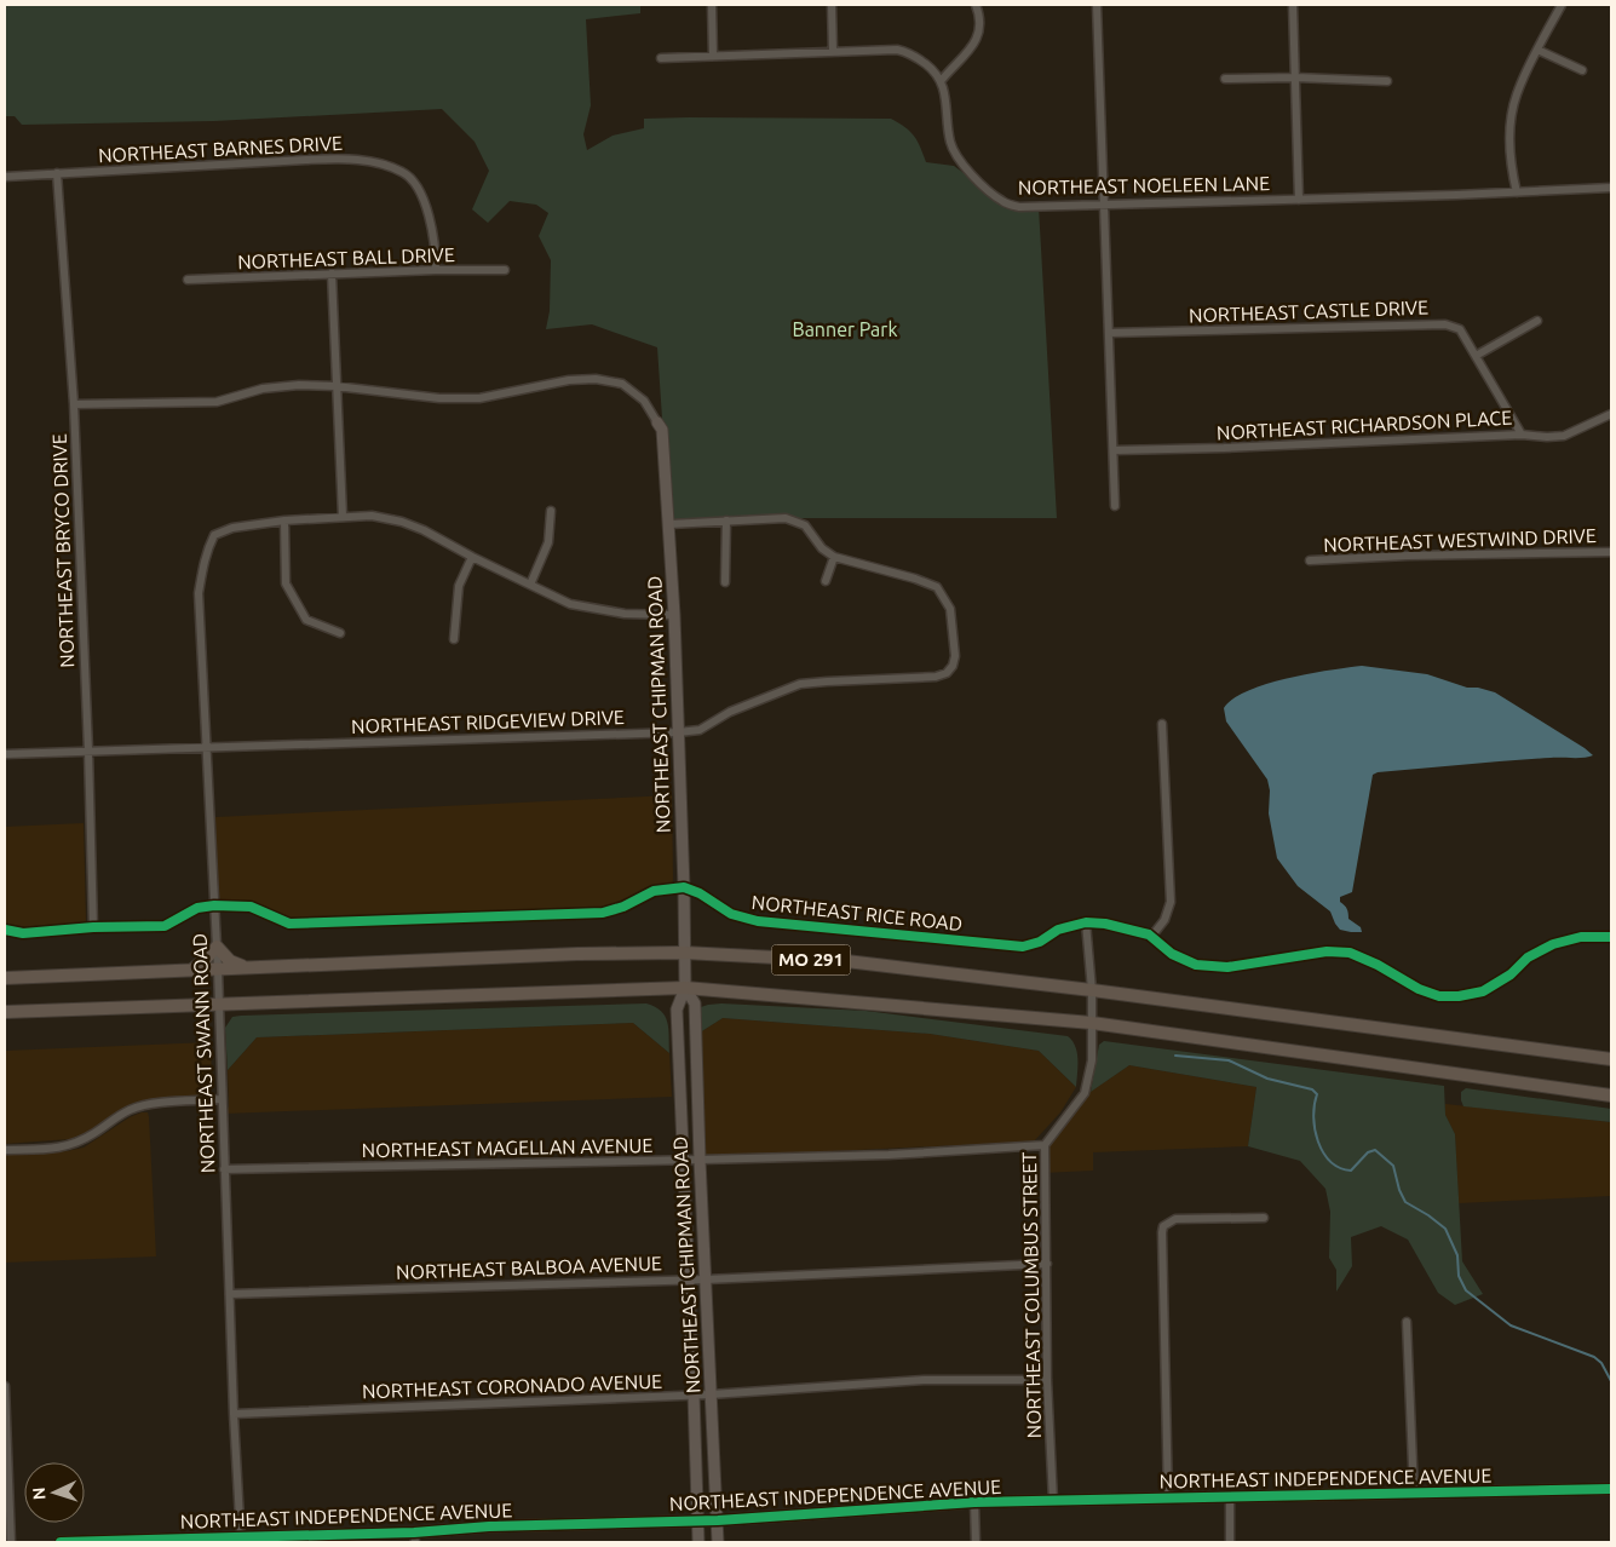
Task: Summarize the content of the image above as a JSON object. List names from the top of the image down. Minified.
{"streets":{"main road":["MO 291"],"street":["NORTHEAST BARNES DRIVE","NORTHEAST NOELEEN LANE","NORTHEAST BALL DRIVE","NORTHEAST CASTLE DRIVE","NORTHEAST RICHARDSON PLACE","NORTHEAST WESTWIND DRIVE","NORTHEAST BRYCO DRIVE","NORTHEAST CHIPMAN ROAD","NORTHEAST RIDGEVIEW DRIVE","NORTHEAST RICE ROAD","NORTHEAST SWANN ROAD","NORTHEAST MAGELLAN AVENUE","NORTHEAST BALBOA AVENUE","NORTHEAST COLUMBUS STREET","NORTHEAST CORONADO AVENUE","NORTHEAST INDEPENDENCE AVENUE"]},"crossings":[["NORTHEAST BARNES DRIVE","NORTHEAST BALL DRIVE"],["NORTHEAST BARNES DRIVE","NORTHEAST BRYCO DRIVE"],["NORTHEAST CASTLE DRIVE","NORTHEAST RICHARDSON PLACE"],["NORTHEAST BRYCO DRIVE","NORTHEAST RIDGEVIEW DRIVE"],["NORTHEAST CHIPMAN ROAD","NORTHEAST RIDGEVIEW DRIVE"],["NORTHEAST CHIPMAN ROAD","NORTHEAST RICE ROAD"],["NORTHEAST CHIPMAN ROAD","MO 291"],["NORTHEAST CHIPMAN ROAD","NORTHEAST MAGELLAN AVENUE"],["NORTHEAST CHIPMAN ROAD","NORTHEAST BALBOA AVENUE"],["NORTHEAST CHIPMAN ROAD","NORTHEAST CORONADO AVENUE"],["NORTHEAST CHIPMAN ROAD","NORTHEAST INDEPENDENCE AVENUE"],["NORTHEAST RIDGEVIEW DRIVE","NORTHEAST SWANN ROAD"],["NORTHEAST RICE ROAD","NORTHEAST COLUMBUS STREET"],["MO 291","NORTHEAST SWANN ROAD"],["MO 291","NORTHEAST COLUMBUS STREET"],["NORTHEAST SWANN ROAD","NORTHEAST MAGELLAN AVENUE"],["NORTHEAST SWANN ROAD","NORTHEAST BALBOA AVENUE"],["NORTHEAST SWANN ROAD","NORTHEAST CORONADO AVENUE"],["NORTHEAST SWANN ROAD","NORTHEAST INDEPENDENCE AVENUE"],["NORTHEAST MAGELLAN AVENUE","NORTHEAST COLUMBUS STREET"],["NORTHEAST BALBOA AVENUE","NORTHEAST COLUMBUS STREET"],["NORTHEAST COLUMBUS STREET","NORTHEAST CORONADO AVENUE"],["NORTHEAST COLUMBUS STREET","NORTHEAST INDEPENDENCE AVENUE"]],"parks":["Banner Park"],"north":"left"}
